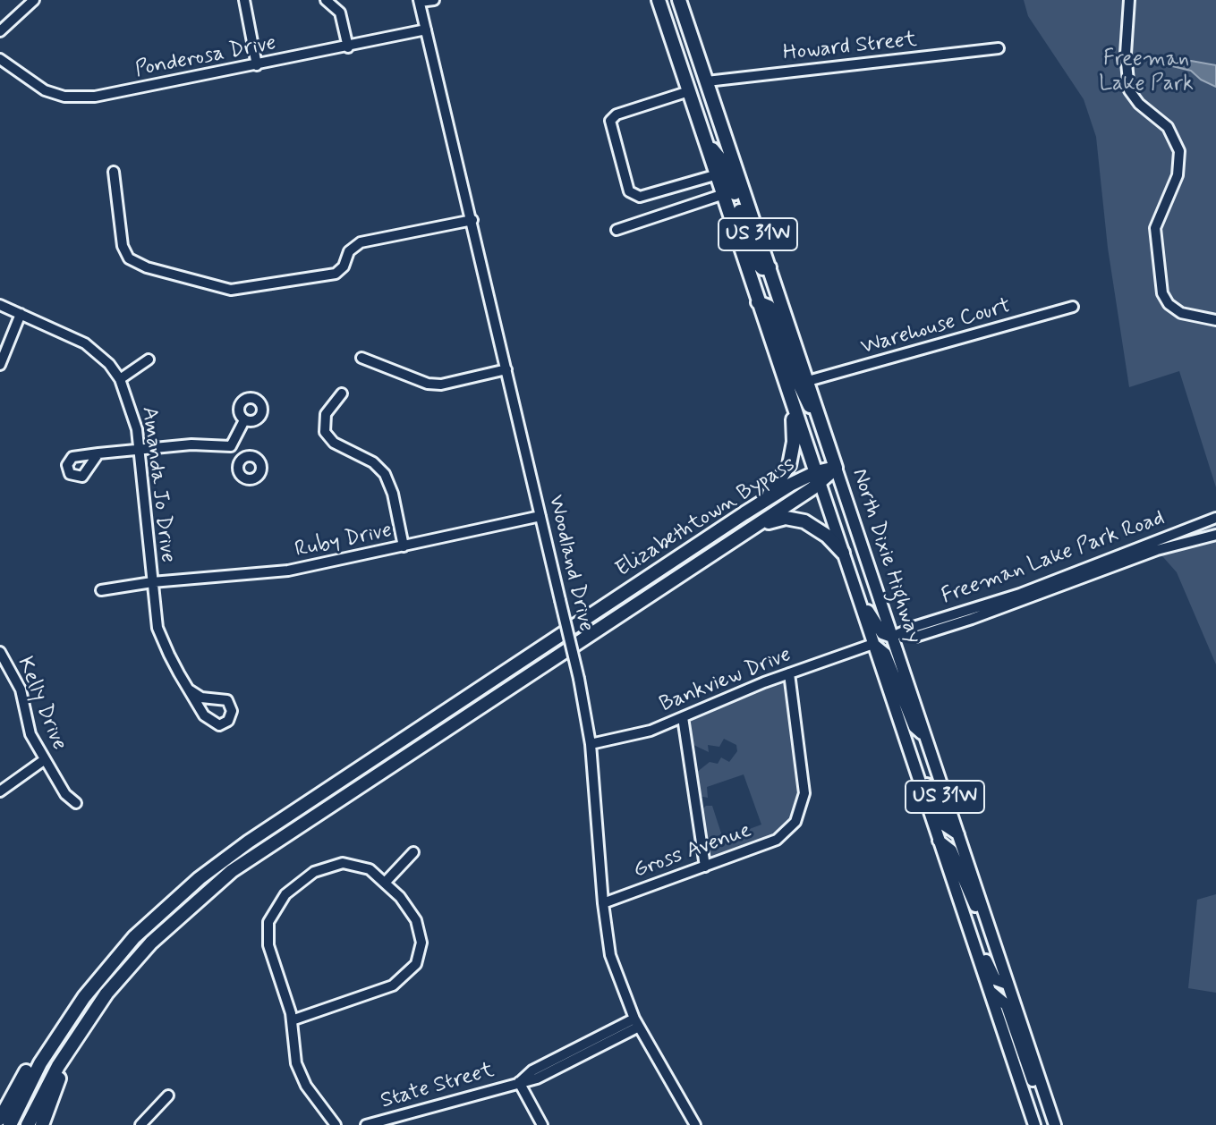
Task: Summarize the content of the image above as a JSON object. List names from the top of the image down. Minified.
{"streets":{"highway":["US 31W","Elizabethtown Bypass","North Dixie Highway"],"street":["Howard Street","Ponderosa Drive","Warehouse Court","Amanda Jo Drive","Ruby Drive","Freeman Lake Park Road","Woodland Drive","Bankview Drive","Kelly Drive","Gross Avenue","State Street"]},"crossings":[["Howard Street","North Dixie Highway"],["Ponderosa Drive","Woodland Drive"],["US 31W","Elizabethtown Bypass"],["US 31W","North Dixie Highway"],["Warehouse Court","North Dixie Highway"],["Amanda Jo Drive","Ruby Drive"],["Elizabethtown Bypass","North Dixie Highway"],["Ruby Drive","Woodland Drive"],["North Dixie Highway","Freeman Lake Park Road"],["North Dixie Highway","Bankview Drive"],["Woodland Drive","Bankview Drive"],["Woodland Drive","Gross Avenue"],["Woodland Drive","State Street"],["Bankview Drive","Gross Avenue"]],"parks":["Freeman Lake Park"]}
